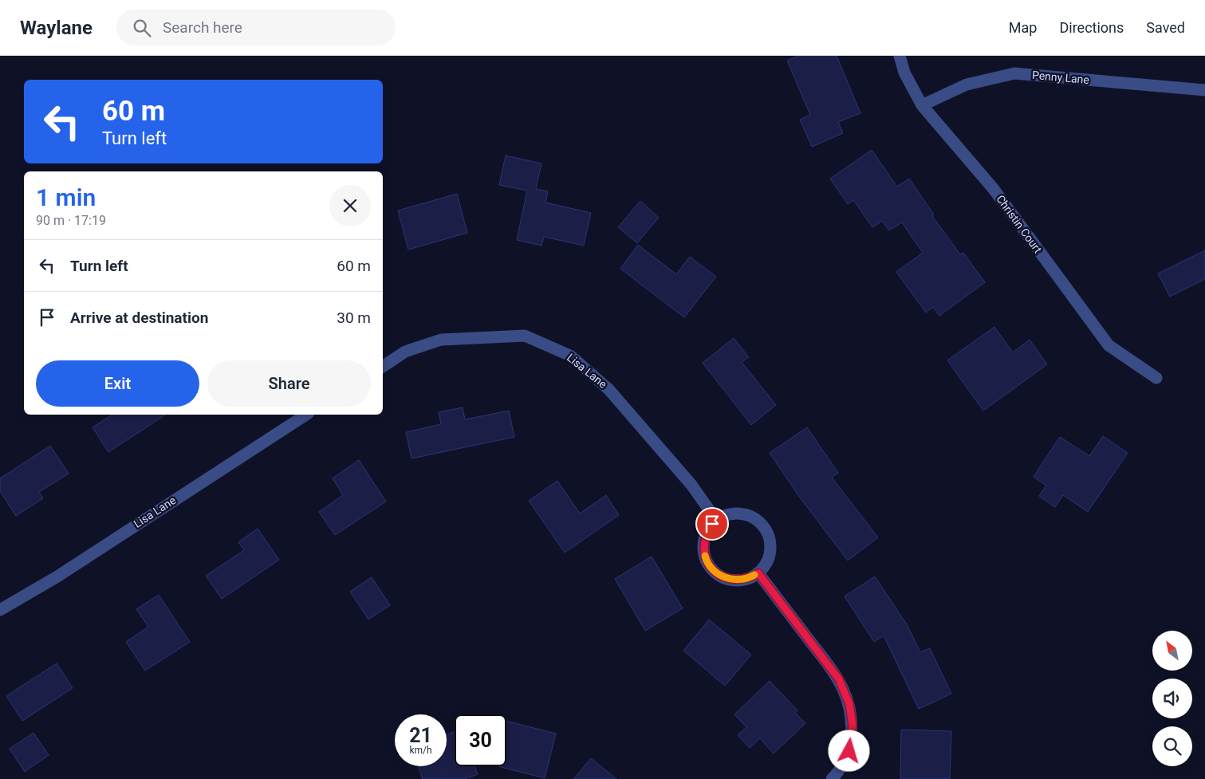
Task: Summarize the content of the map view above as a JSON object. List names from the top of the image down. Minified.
{"streets":{"street":["Penny Lane","Christin Court","Lisa Lane"]},"crossings":[["Penny Lane","Christin Court"]],"north":"top left","page":{"header":"Waylane","search":"Search here","nav":["Map","Directions","Saved"],"turn":["60 m","Turn left"],"heading":["1 min","90 m · 17:19"],"list":[{"name":"Turn left","value":"60 m"},{"name":"Arrive at destination","value":"30 m"}],"buttons":["Exit","Share"],"speed":"21 km/h","limit":"30"}}
